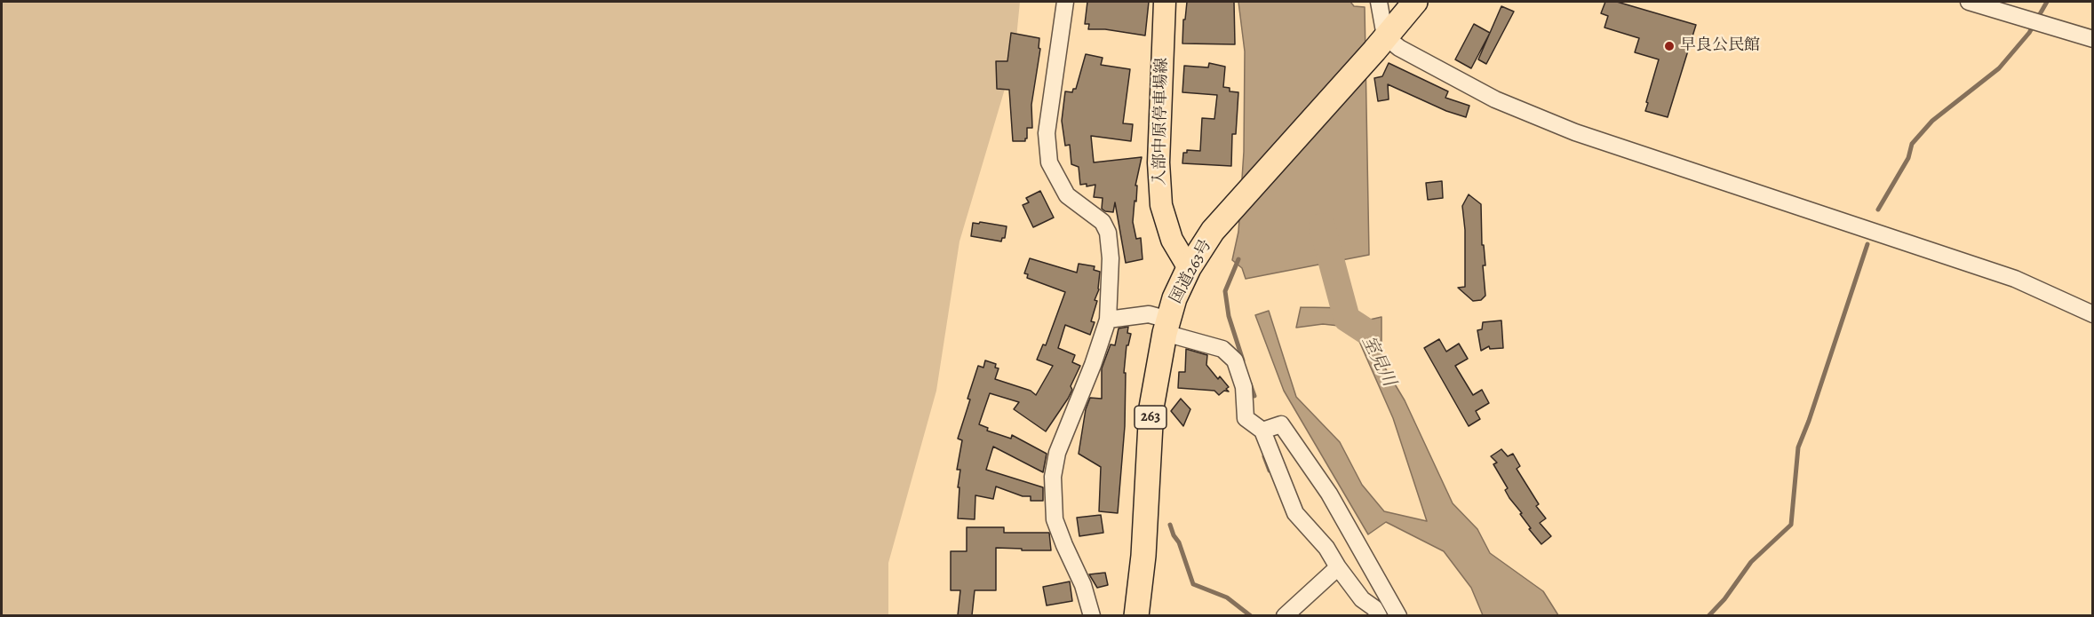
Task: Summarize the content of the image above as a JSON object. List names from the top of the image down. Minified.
{"streets":{"highway":["国道263号","263"],"main road":["入部中原停車場線"]},"crossings":[["入部中原停車場線","国道263号"]],"water":["室見川"],"places":["早良公民館"]}
